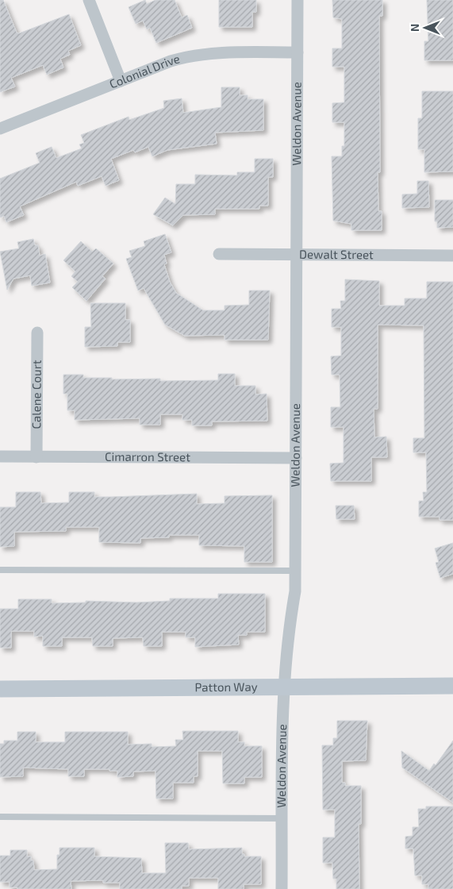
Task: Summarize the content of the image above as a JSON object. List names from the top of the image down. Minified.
{"streets":{"street":["Colonial Drive","Weldon Avenue","Dewalt Street","Calene Court","Cimarron Street","Patton Way"]},"crossings":[["Colonial Drive","Weldon Avenue"],["Weldon Avenue","Dewalt Street"],["Weldon Avenue","Cimarron Street"],["Weldon Avenue","Patton Way"],["Calene Court","Cimarron Street"]],"north":"left"}
